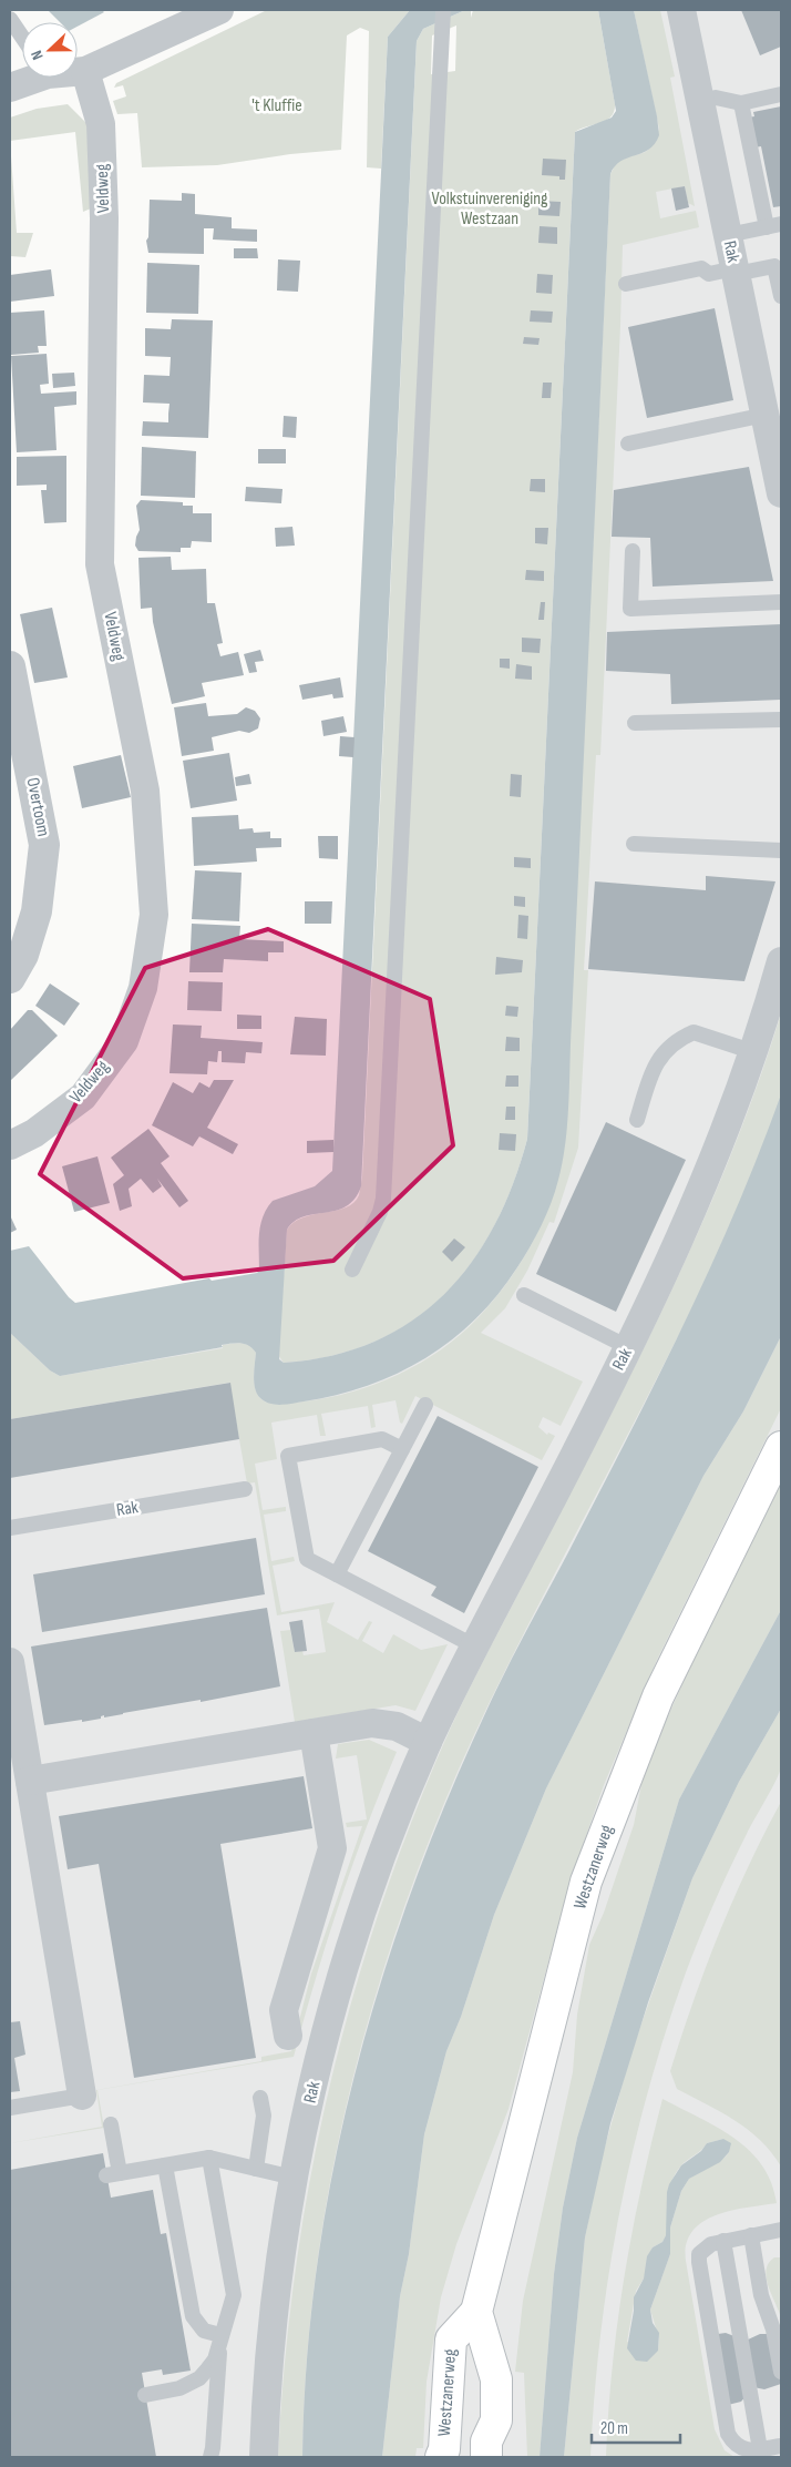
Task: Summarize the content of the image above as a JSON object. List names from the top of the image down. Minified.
{"streets":{"main road":["Westzanerweg"],"street":["Veldweg","Rak","Overtoom"]},"parks":["'t Kluffie","Volkstuinvereniging Westzaan"],"scale_bar":"20 m","north":"left"}
